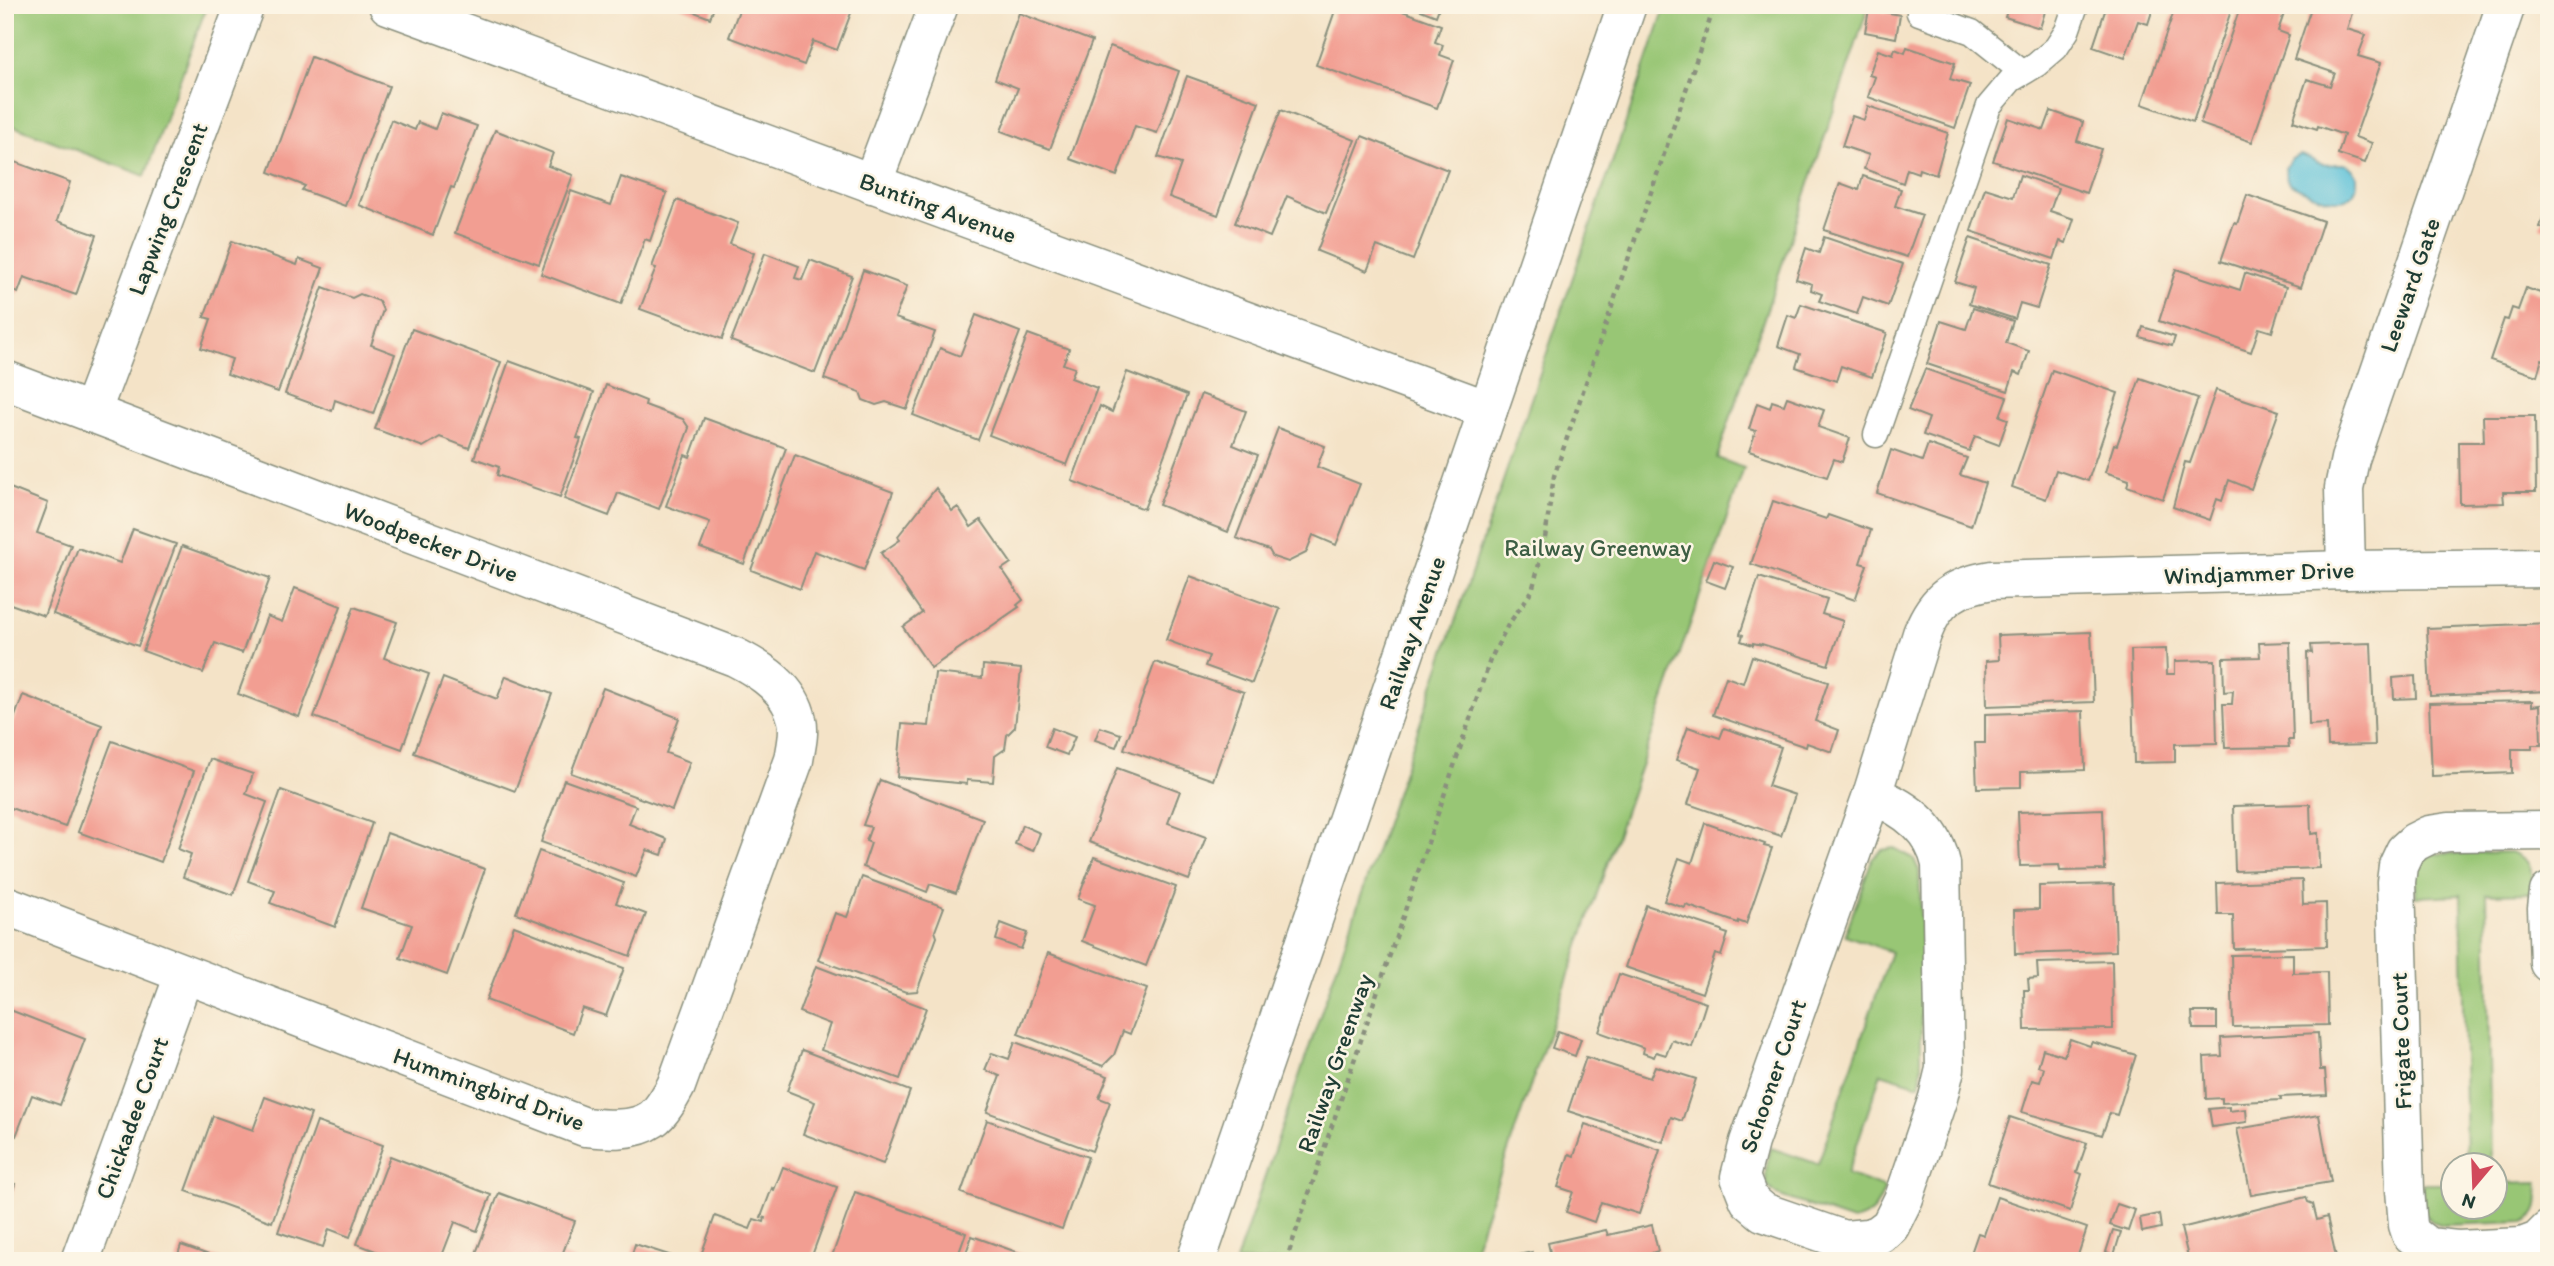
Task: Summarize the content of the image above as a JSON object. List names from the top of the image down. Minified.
{"streets":{"street":["Bunting Avenue","Lapwing Crescent","Leeward Gate","Woodpecker Drive","Windjammer Drive","Railway Avenue","Frigate Court","Schooner Court","Hummingbird Drive","Chickadee Court"],"path":["Railway Greenway"]},"crossings":[["Bunting Avenue","Railway Avenue"],["Lapwing Crescent","Woodpecker Drive"],["Leeward Gate","Windjammer Drive"],["Woodpecker Drive","Hummingbird Drive"],["Windjammer Drive","Schooner Court"],["Hummingbird Drive","Chickadee Court"]],"parks":["Railway Greenway"],"north":"bottom"}
